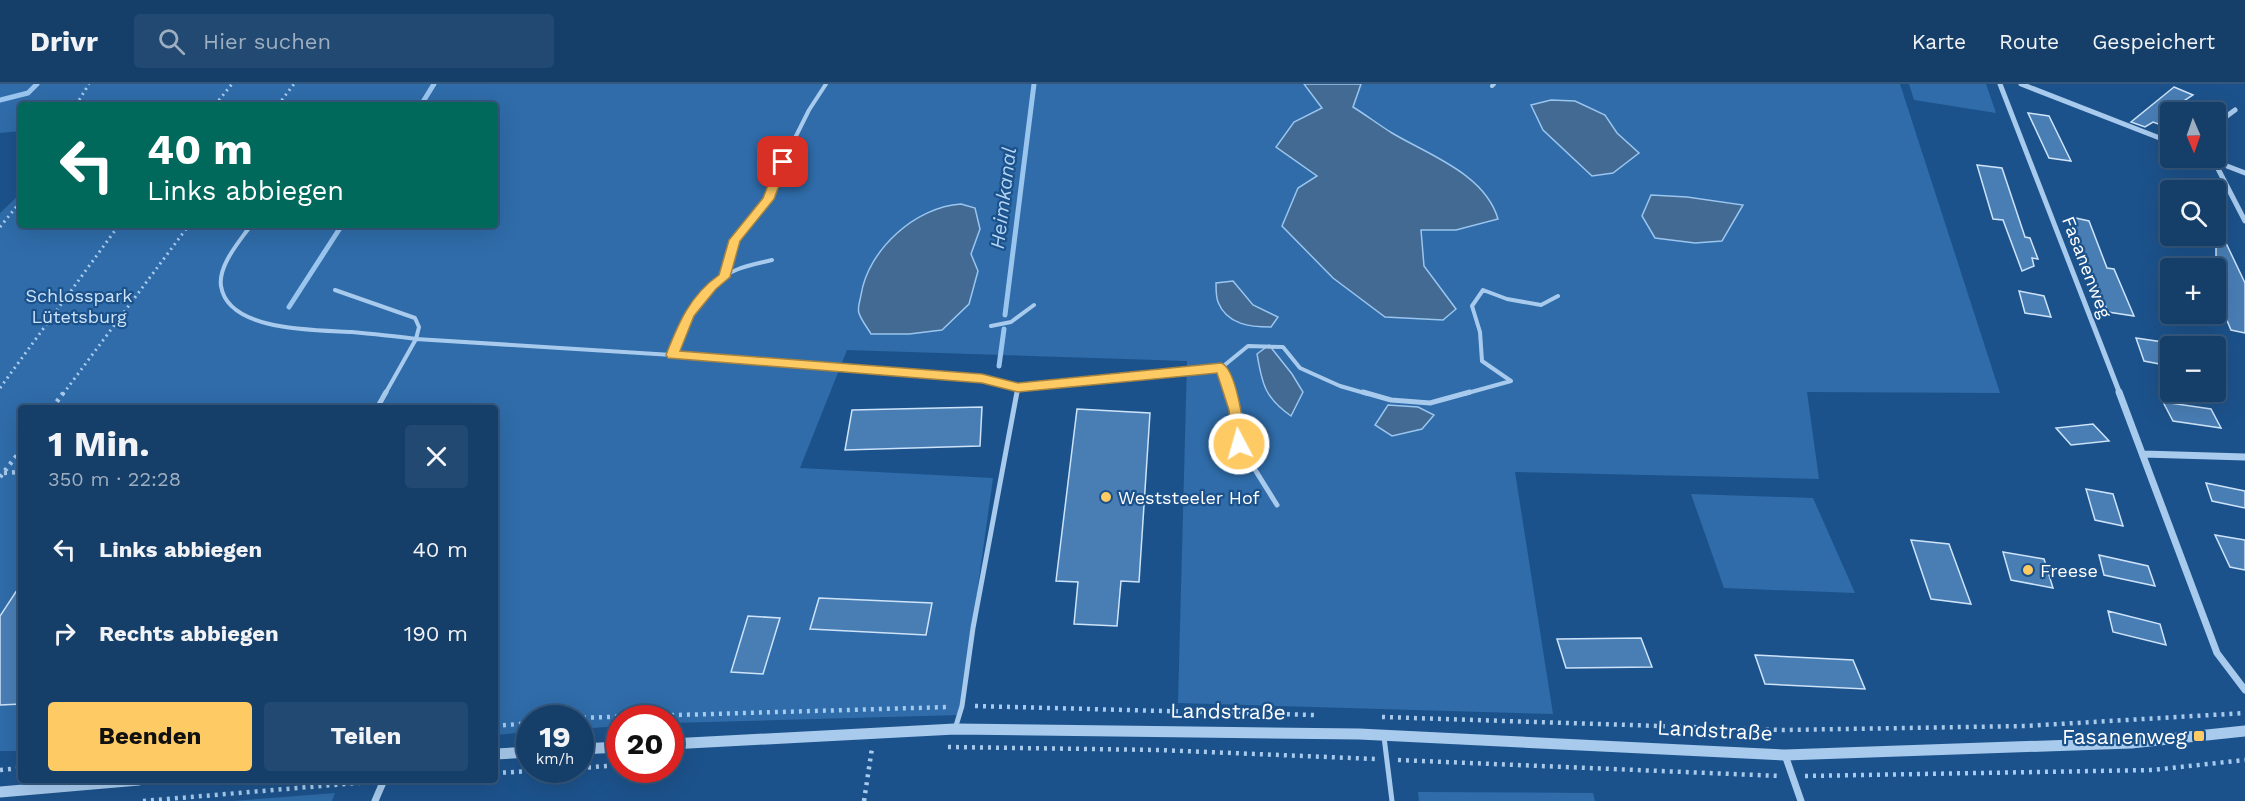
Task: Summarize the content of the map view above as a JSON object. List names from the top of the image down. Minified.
{"streets":{"street":["Fasanenweg","Landstraße"]},"water":["Heimkanal"],"parks":["Schlosspark Lütetsburg"],"places":{"other":["Weststeeler Hof","Freese"],"transit":["Fasanenweg"]},"north":"bottom","page":{"header":"Drivr","search":"Hier suchen","nav":["Karte","Route","Gespeichert"],"map_buttons":["+","−"],"turn":["40 m","Links abbiegen"],"heading":["1 Min.","350 m · 22:28"],"list":[{"name":"Links abbiegen","value":"40 m"},{"name":"Rechts abbiegen","value":"190 m"}],"buttons":["Beenden","Teilen"],"speed":"19 km/h","limit":"20"}}
